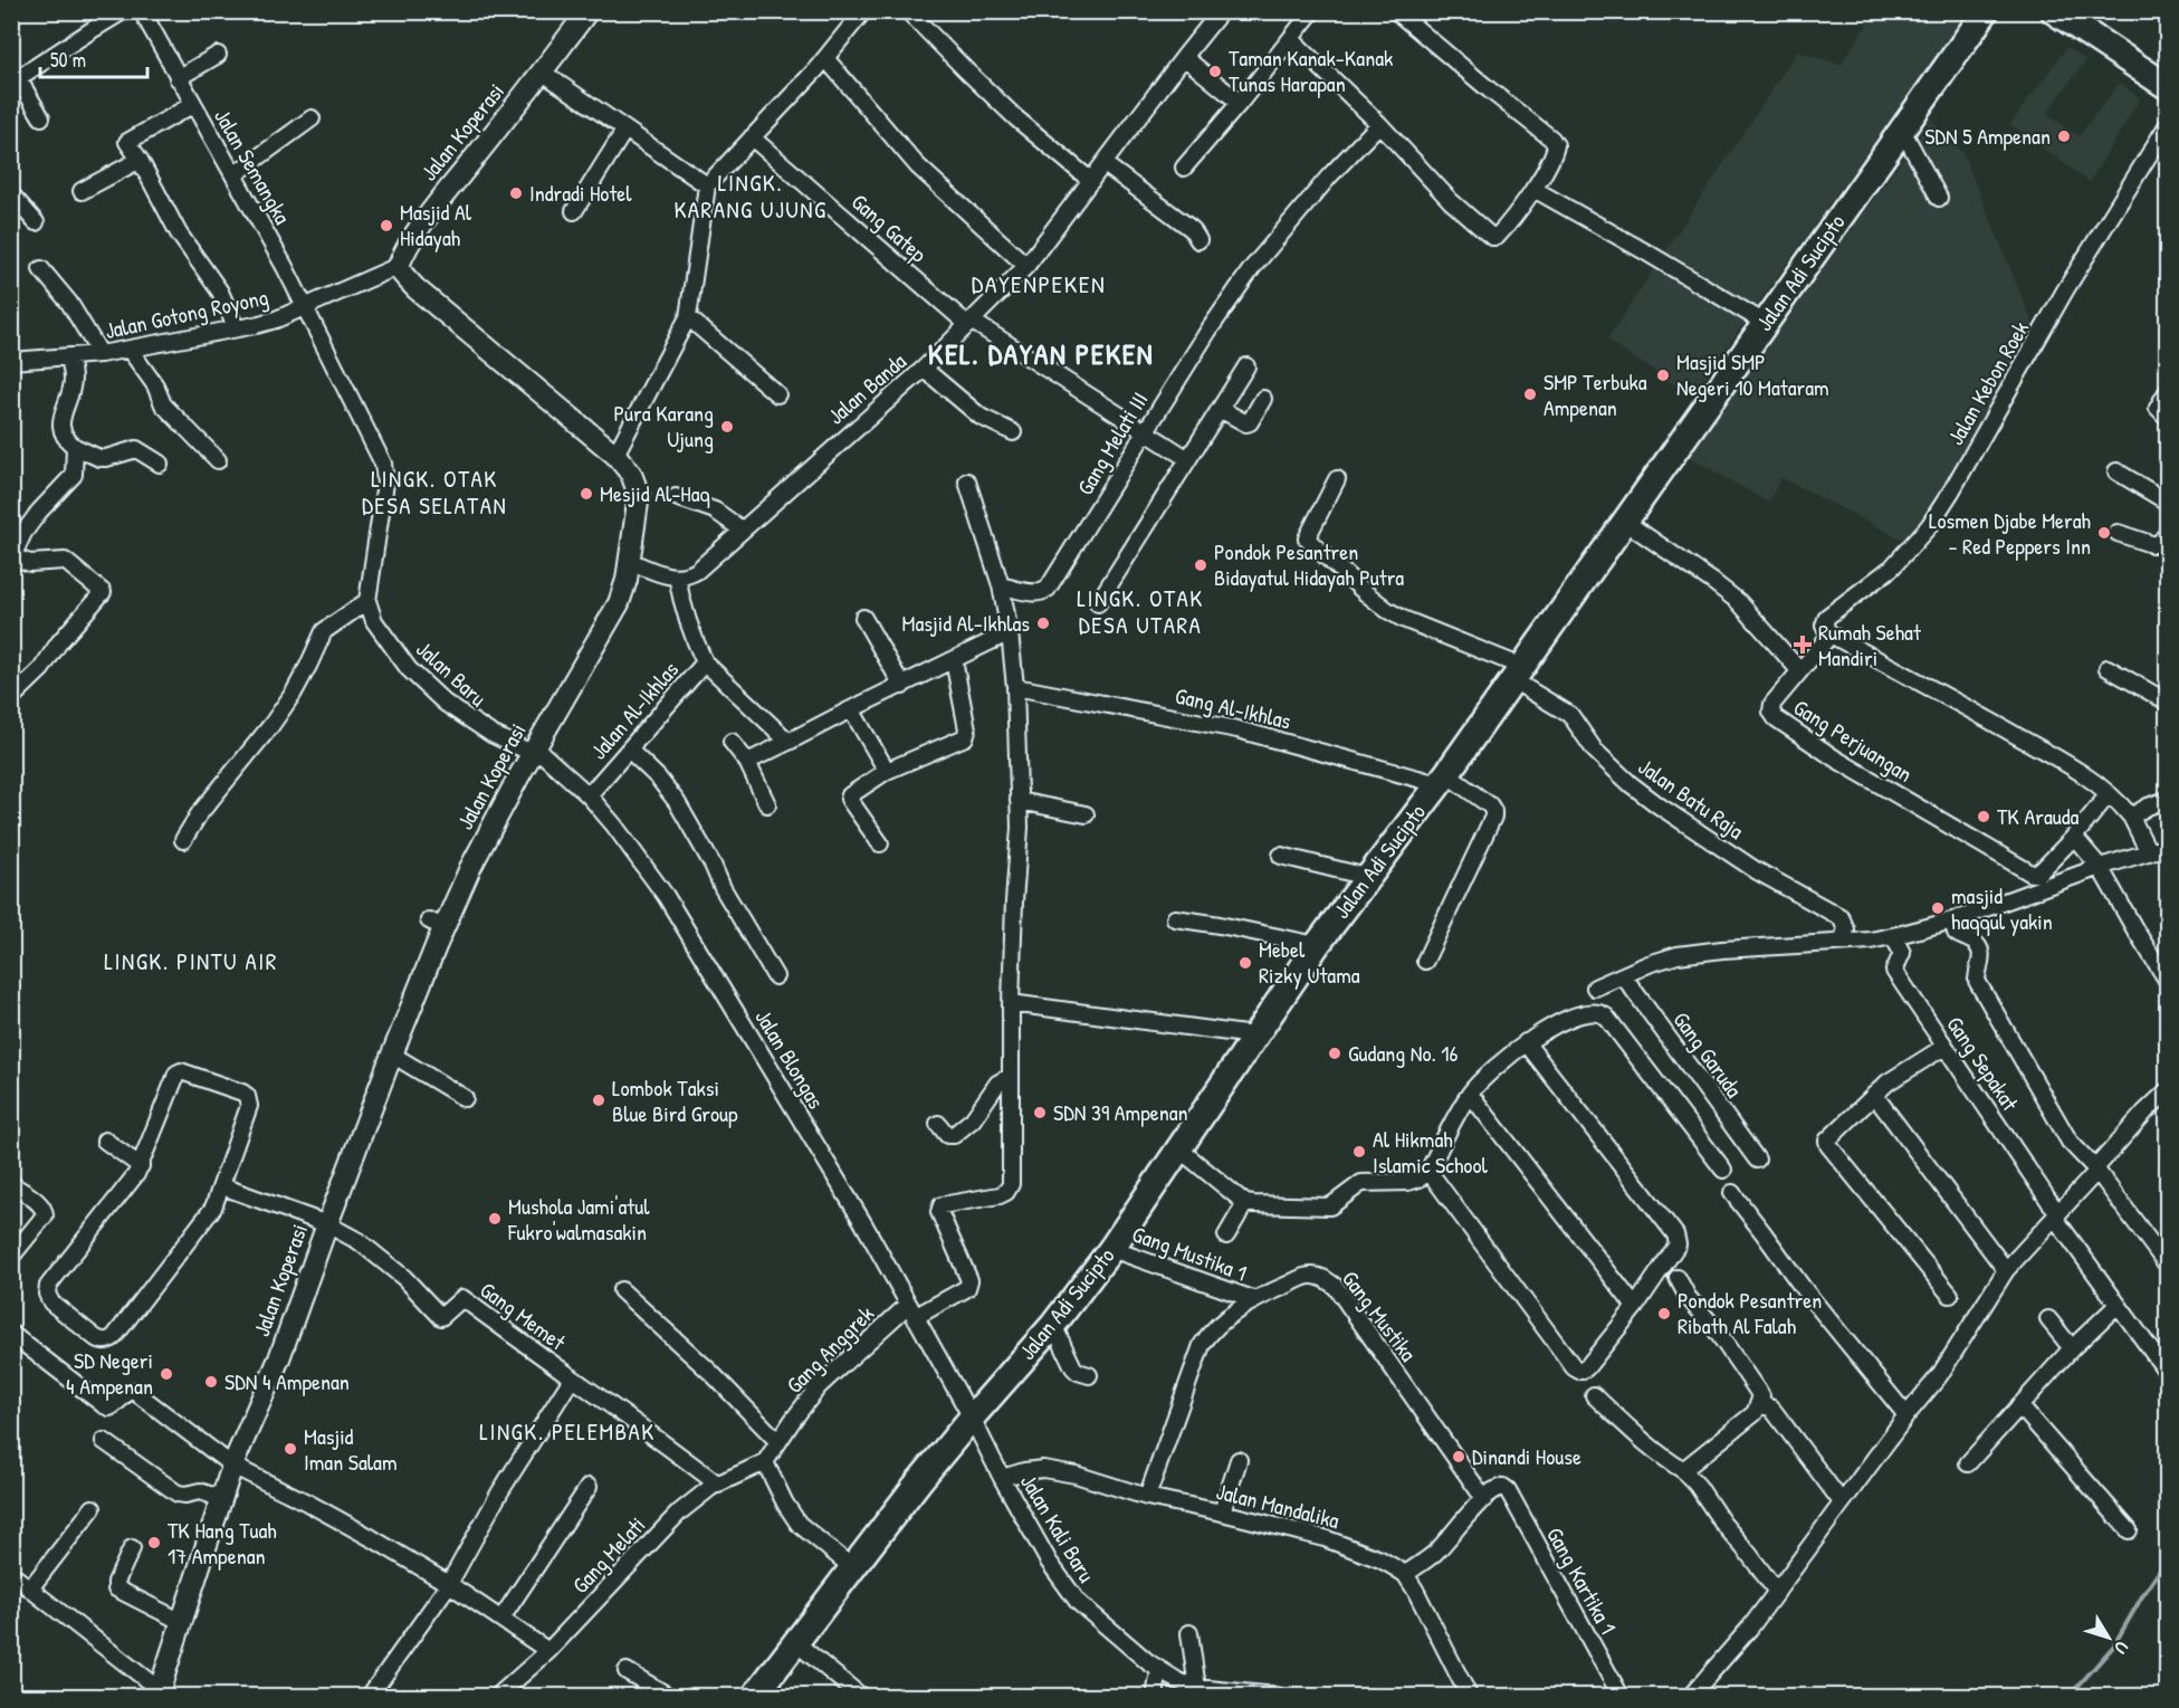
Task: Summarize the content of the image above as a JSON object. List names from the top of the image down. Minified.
{"streets":{"highway":["Jalan Adi Sucipto"],"street":["Jalan Koperasi","Jalan Semangka","Gang Gatep","Jalan Gotong Royong","Jalan Kebon Roek","Jalan Banda","Gang Melati III","Jalan Baru","Gang Al-Ikhlas","Jalan Al-Ikhlas","Gang Perjuangan","Jalan Batu Raja","Gang Garuda","Jalan Blongas","Gang Sepakat","Gang Mustika 1","Gang Memet","Gang Mustika","Gang Anggrek","Jalan Mandalika","Jalan Kali Baru","Gang Melati","Gang Kartika 1"]},"crossings":[["Jalan Koperasi","Jalan Gotong Royong"],["Jalan Koperasi","Jalan Baru"],["Jalan Koperasi","Jalan Blongas"],["Jalan Koperasi","Gang Memet"],["Jalan Semangka","Jalan Gotong Royong"],["Jalan Semangka","Jalan Baru"],["Gang Gatep","Jalan Banda"],["Gang Gatep","Gang Melati III"],["Jalan Adi Sucipto","Gang Al-Ikhlas"],["Jalan Adi Sucipto","Jalan Batu Raja"],["Jalan Adi Sucipto","Jalan Blongas"],["Jalan Adi Sucipto","Gang Mustika 1"],["Jalan Adi Sucipto","Jalan Kali Baru"],["Jalan Kebon Roek","Gang Perjuangan"],["Jalan Banda","Jalan Al-Ikhlas"],["Jalan Baru","Jalan Blongas"],["Jalan Al-Ikhlas","Jalan Blongas"],["Jalan Blongas","Gang Anggrek"],["Jalan Blongas","Jalan Kali Baru"],["Gang Mustika 1","Gang Mustika"],["Gang Mustika","Jalan Mandalika"],["Gang Mustika","Gang Kartika 1"],["Gang Anggrek","Gang Melati"],["Jalan Mandalika","Jalan Kali Baru"]],"districts":["LINGK. KARANG UJUNG","DAYENPEKEN","KEL. DAYAN PEKEN","LINGK. OTAK DESA SELATAN","LINGK. OTAK DESA UTARA","LINGK. PINTU AIR","LINGK. PELEMBAK"],"places":{"other":["Taman Kanak-Kanak Tunas Harapan","SDN 5 Ampenan","Indradi Hotel","Masjid Al Hidayah","Masjid SMP Negeri 10 Mataram","SMP Terbuka Ampenan","Pura Karang Ujung","Mesjid Al-Haq","Losmen Djabe Merah - Red Peppers Inn","Pondok Pesantren Bidayatul Hidayah Putra","Masjid Al-Ikhlas","TK Arauda","masjid haqqul yakin","Mebel Rizky Utama","Gudang No. 16","Lombok Taksi Blue Bird Group","SDN 39 Ampenan","Al Hikmah Islamic School","Mushola Jami'atul Fukro'walmasakin","Pondok Pesantren Ribath Al Falah","SD Negeri 4 Ampenan","SDN 4 Ampenan","Masjid Iman Salam","Dinandi House","TK Hang Tuah 17 Ampenan"],"health":["Rumah Sehat Mandiri"]},"scale_bar":"50 m","north":"bottom right"}
